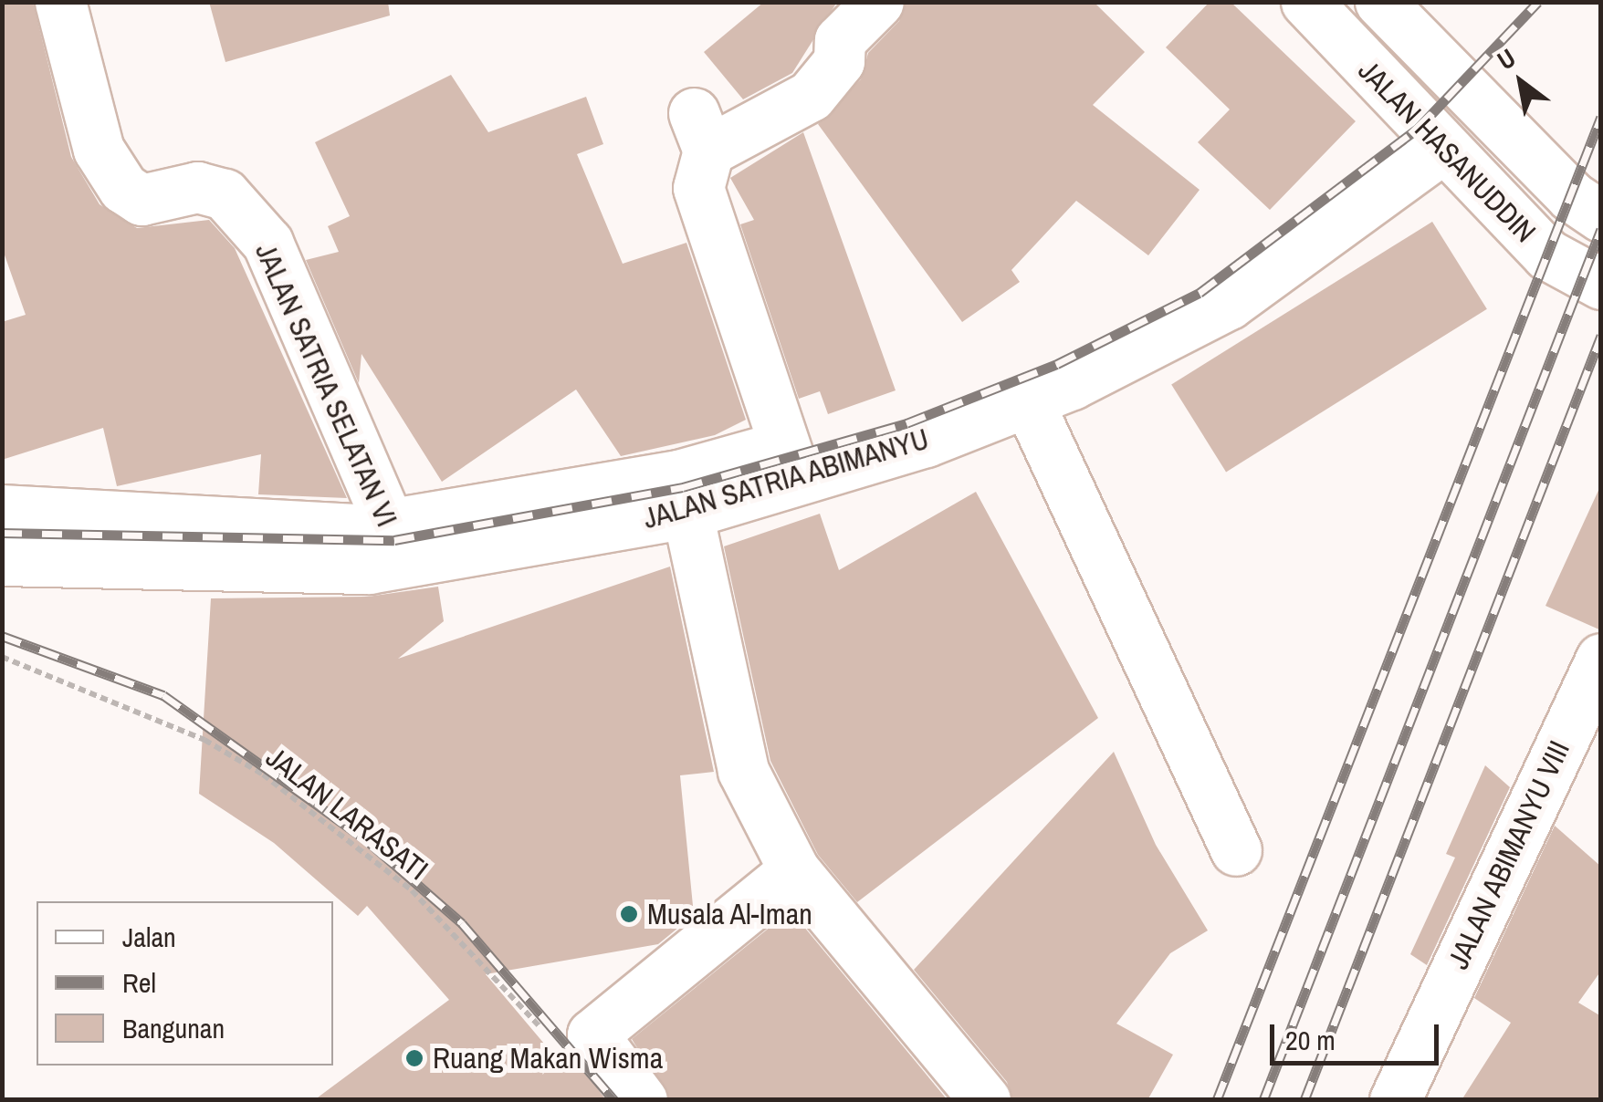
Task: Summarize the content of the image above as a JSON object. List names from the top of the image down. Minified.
{"streets":{"street":["JALAN HASANUDDIN","JALAN SATRIA SELATAN VI","JALAN SATRIA ABIMANYU","JALAN ABIMANYU VIII"],"path":["JALAN LARASATI"]},"crossings":[["JALAN HASANUDDIN","JALAN SATRIA ABIMANYU"],["JALAN SATRIA SELATAN VI","JALAN SATRIA ABIMANYU"]],"places":["Musala Al-Iman","Ruang Makan Wisma"],"legend":["Jalan","Rel","Bangunan"],"scale_bar":"20 m","north":"top left"}
